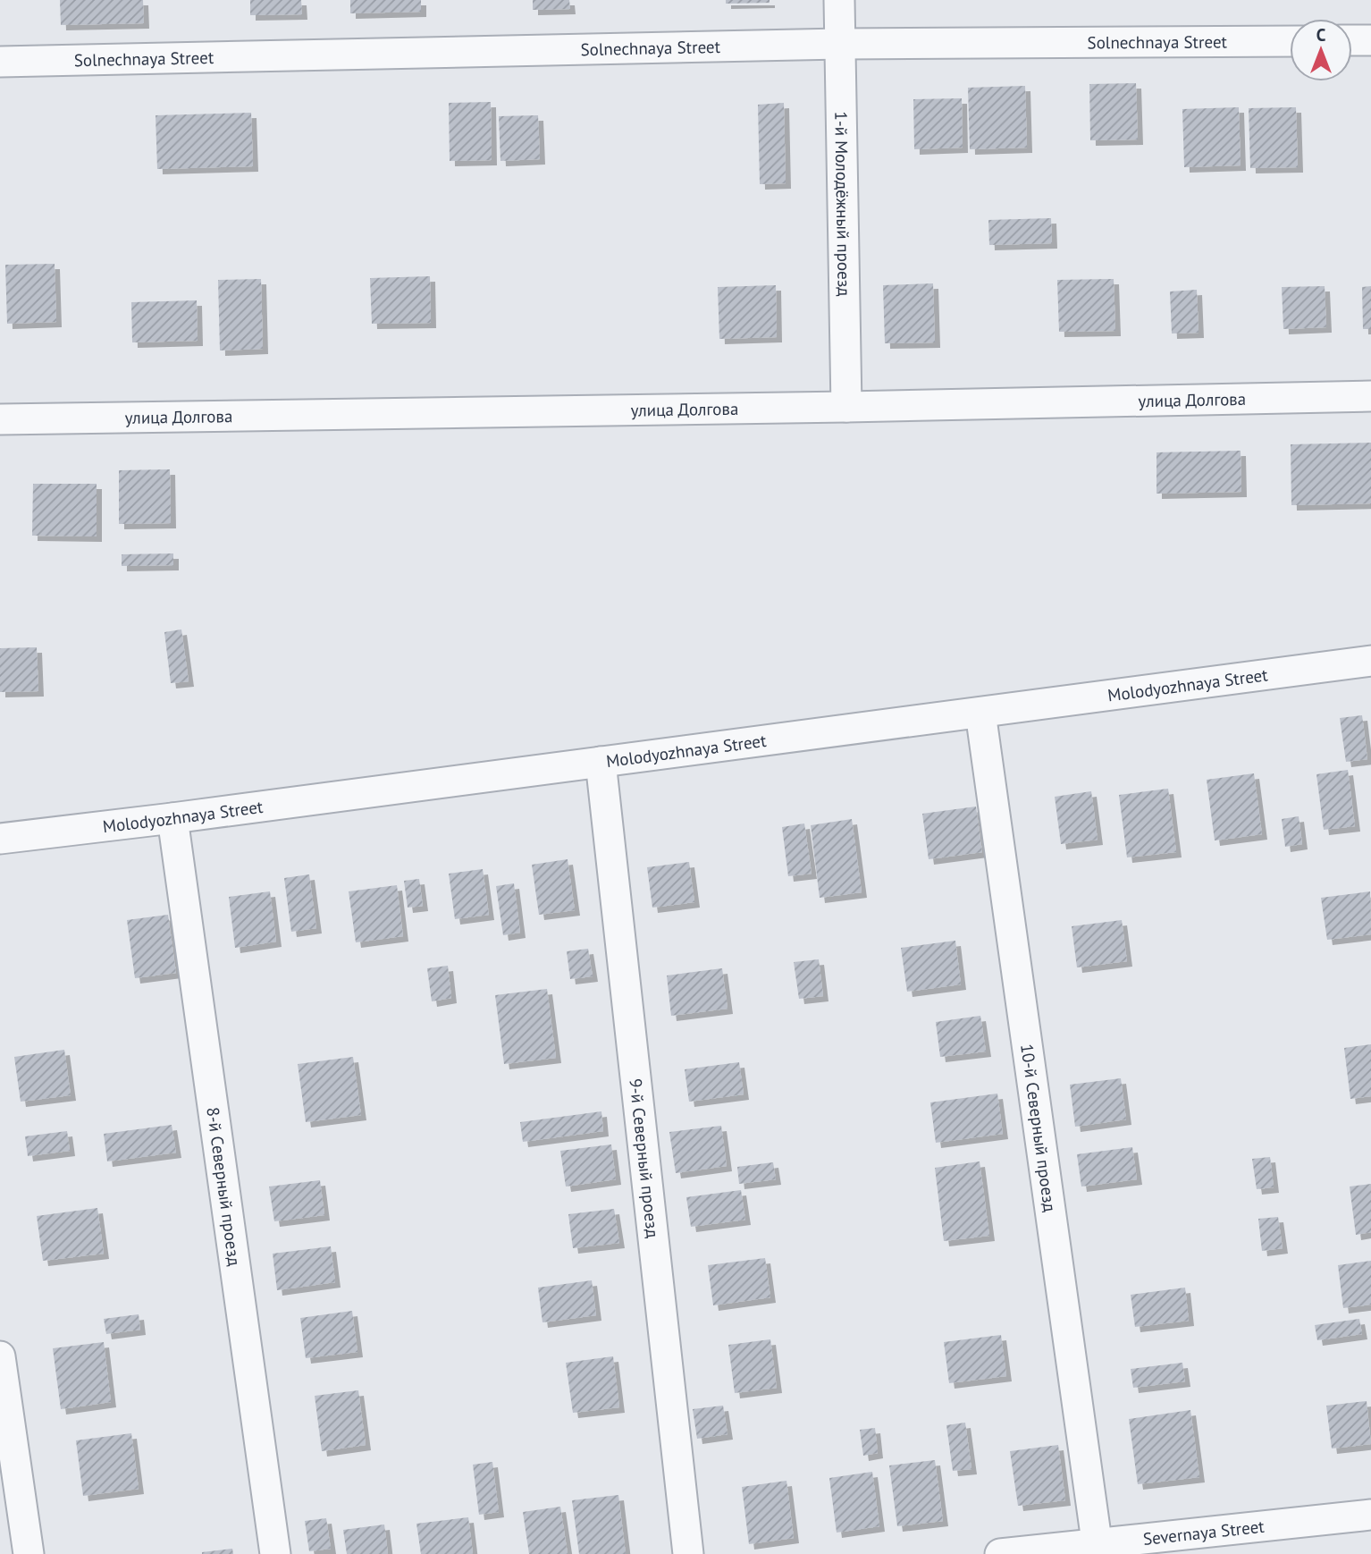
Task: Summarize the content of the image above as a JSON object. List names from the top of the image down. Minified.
{"streets":{"street":["Solnechnaya Street","1-й Молодёжный проезд","улица Долгова","Molodyozhnaya Street","10-й Северный проезд","9-й Северный проезд","8-й Северный проезд","Severnaya Street"]},"crossings":[["Solnechnaya Street","1-й Молодёжный проезд"],["1-й Молодёжный проезд","улица Долгова"],["Molodyozhnaya Street","10-й Северный проезд"],["Molodyozhnaya Street","9-й Северный проезд"],["Molodyozhnaya Street","8-й Северный проезд"],["10-й Северный проезд","Severnaya Street"]],"north":"top"}
